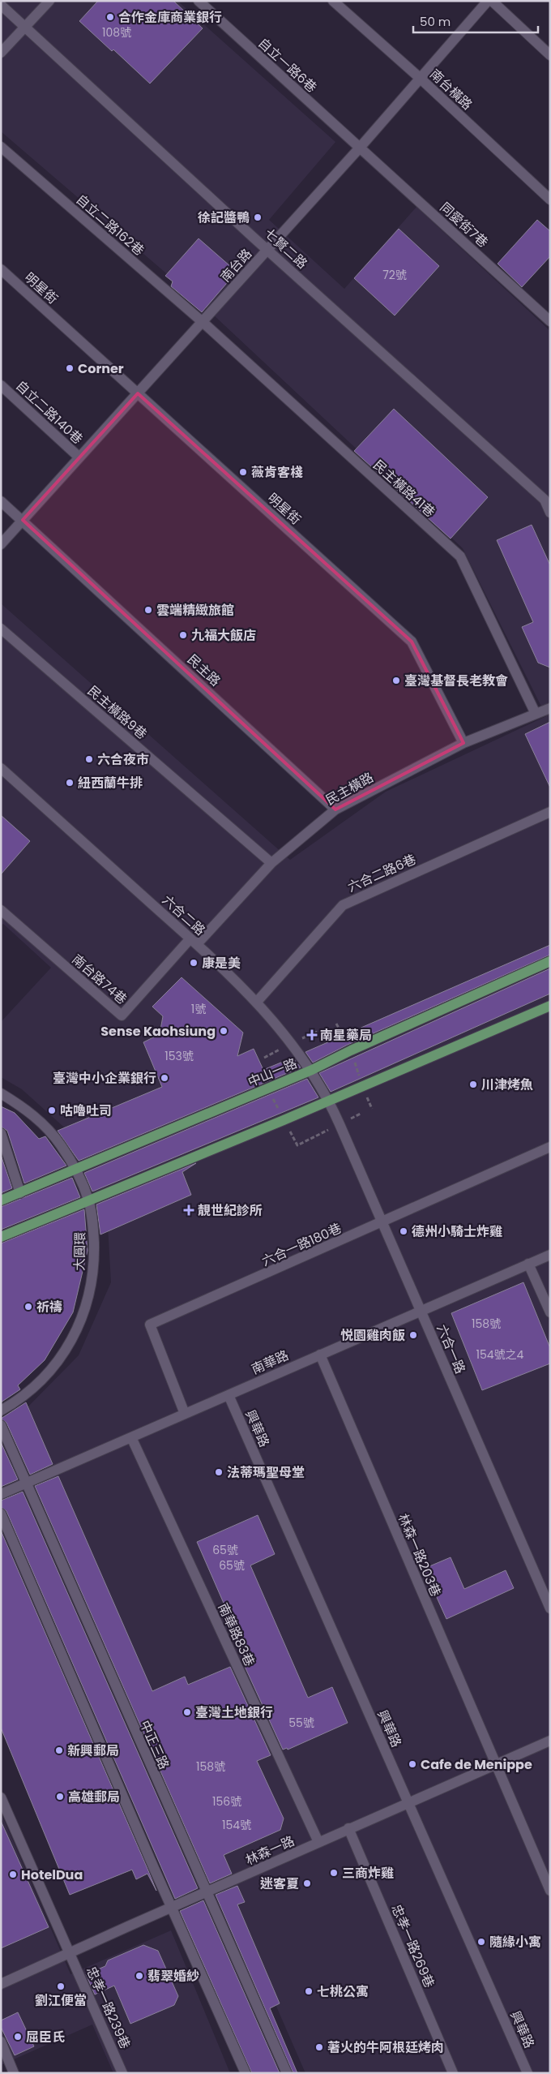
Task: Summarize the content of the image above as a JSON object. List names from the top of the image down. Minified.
{"streets":{"main road":["中山一路"],"street":["自立一路6巷","南台橫路","自立二路162巷","同愛街7巷","七賢二路","南台路","明星街","自立二路140巷","民主橫路41巷","民主路","民主橫路9巷","民主橫路","六合二路6巷","六合二路","南台路74巷","六合一路180巷","大圓環","六合一路","南華路","興華路","林森一路203巷","南華路83巷","中正三路","林森一路","忠孝一路269巷","忠孝一路239巷"]},"crossings":[["自立一路6巷","同愛街7巷"],["自立一路6巷","南台路"],["南台橫路","南台路"],["自立二路162巷","南台路"],["自立二路162巷","民主橫路41巷"],["同愛街7巷","南台路"],["七賢二路","南台路"],["南台路","明星街"],["南台路","自立二路140巷"],["南台路","民主橫路41巷"],["南台路","民主路"],["明星街","民主橫路"],["民主橫路41巷","民主橫路"],["民主路","民主橫路"],["民主橫路9巷","民主橫路"],["民主橫路","六合二路"],["民主橫路","南台路74巷"],["六合二路6巷","六合二路"],["六合二路","南台路74巷"],["六合二路","中山一路"],["六合二路","六合一路"],["中山一路","大圓環"],["六合一路180巷","六合一路"],["六合一路180巷","南華路"],["六合一路","南華路"],["南華路","興華路"],["南華路","林森一路203巷"],["南華路","南華路83巷"],["南華路","中正三路"],["興華路","林森一路"],["林森一路203巷","林森一路"],["南華路83巷","林森一路"],["中正三路","林森一路"],["林森一路","忠孝一路269巷"],["林森一路","忠孝一路239巷"]],"places":{"other":["合作金庫商業銀行","徐記醬鴨","Corner","薇肯客棧","雲端精緻旅館","九福大飯店","臺灣基督長老教會","六合夜市","紐西蘭牛排","康是美","Sense Kaohsiung","臺灣中小企業銀行","川津烤魚","咕嚕吐司","德州小騎士炸雞","祈禱","悦園雞肉飯","法蒂瑪聖母堂","臺灣土地銀行","新興郵局","Cafe de Menippe","高雄郵局","三商炸雞","HotelDua","迷客夏","隨緣小寓","翡翠婚紗","劉江便當","七桃公寓","屈臣氏","著火的牛阿根廷烤肉"],"health":["南星藥局","靚世紀診所"]},"house_numbers":["108號","72號","1號","153號","158號","154號之4","65號","65號","55號","158號","156號","154號"],"scale_bar":"50 m"}
